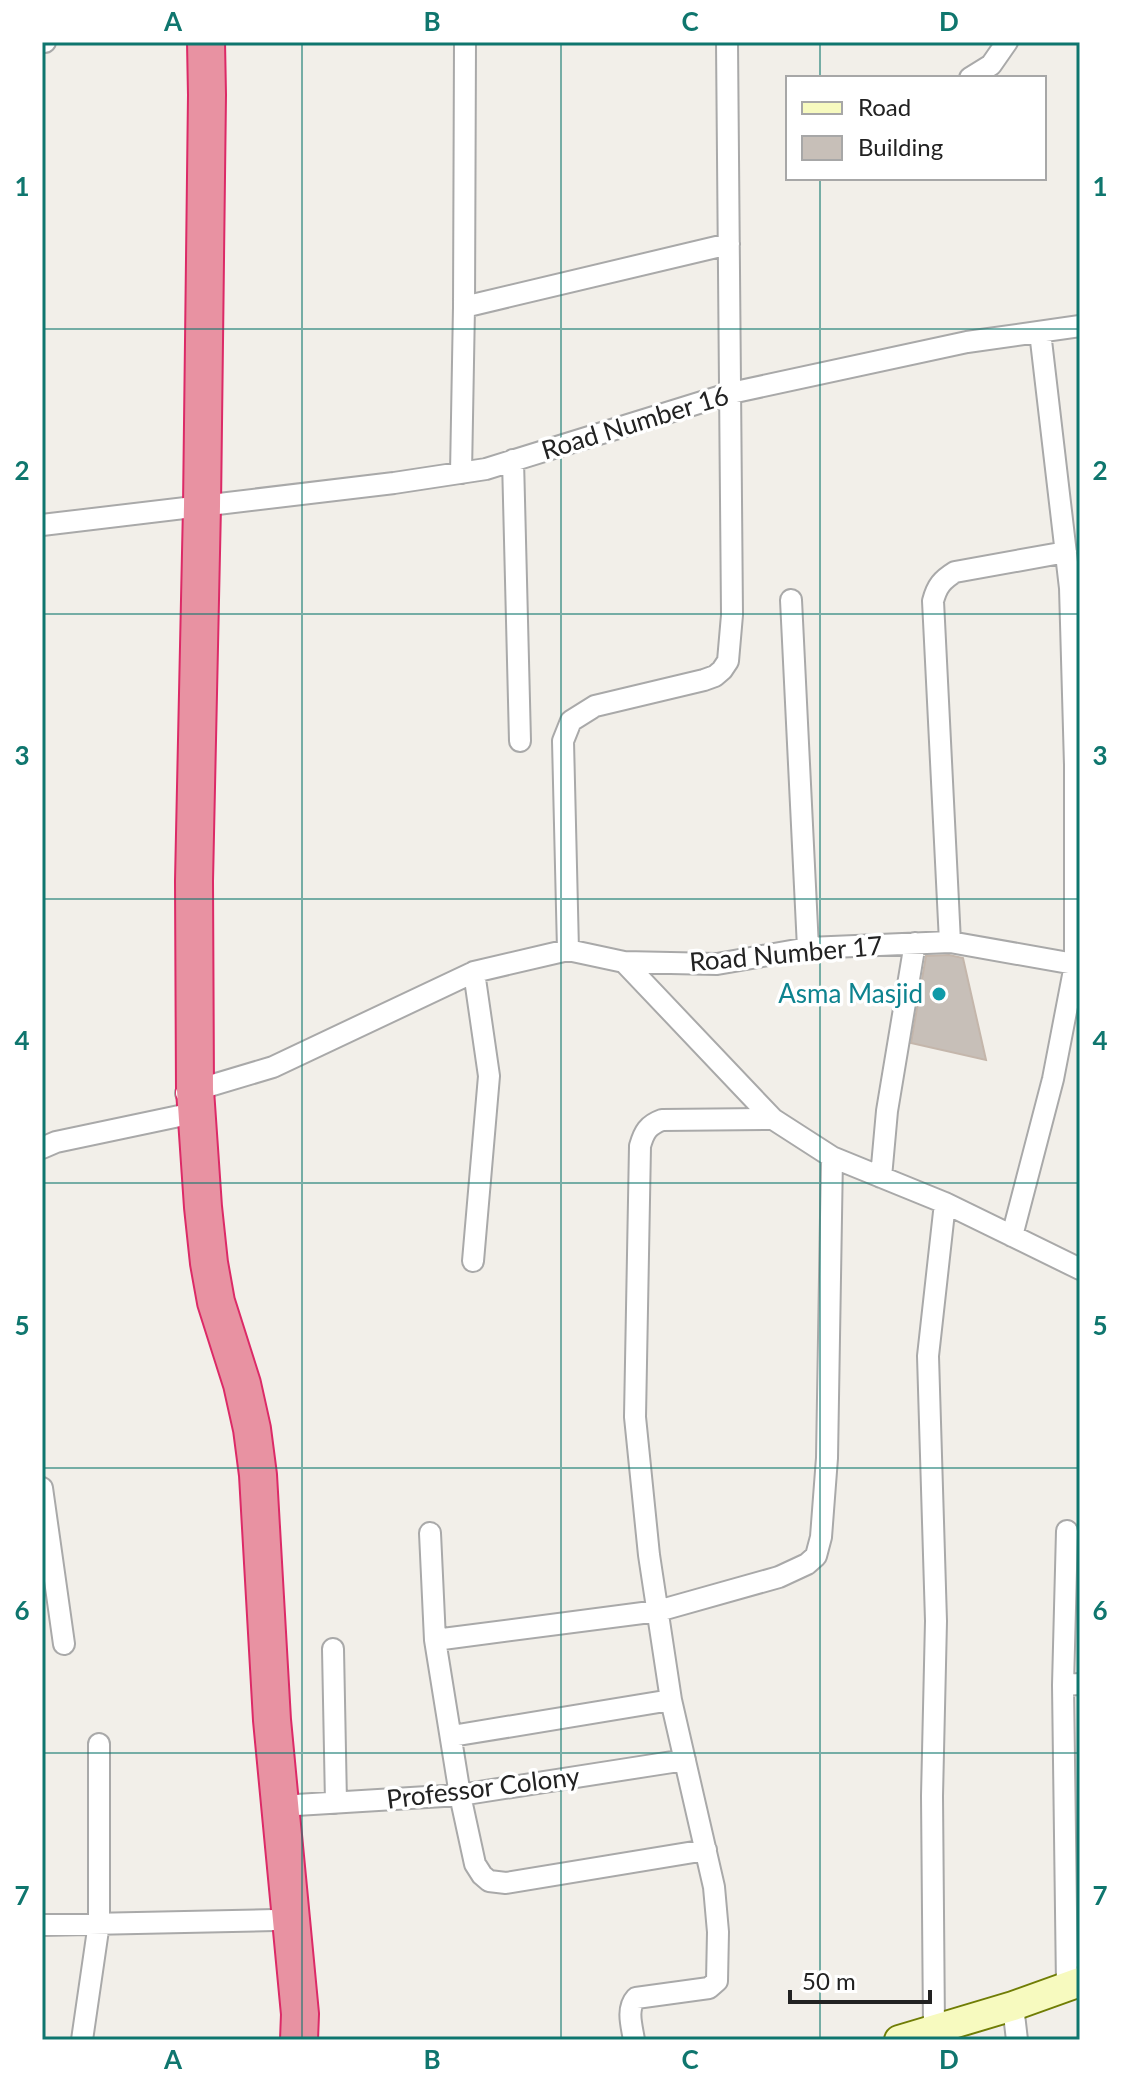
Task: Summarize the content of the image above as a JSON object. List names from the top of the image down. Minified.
{"streets":{"street":["Road Number 16","Road Number 17","Professor Colony"]},"places":["Asma Masjid"],"legend":["Road","Building"],"scale_bar":"50 m","grid":{"columns":["A","B","C","D"],"rows":["1","2","3","4","5","6","7"]}}
